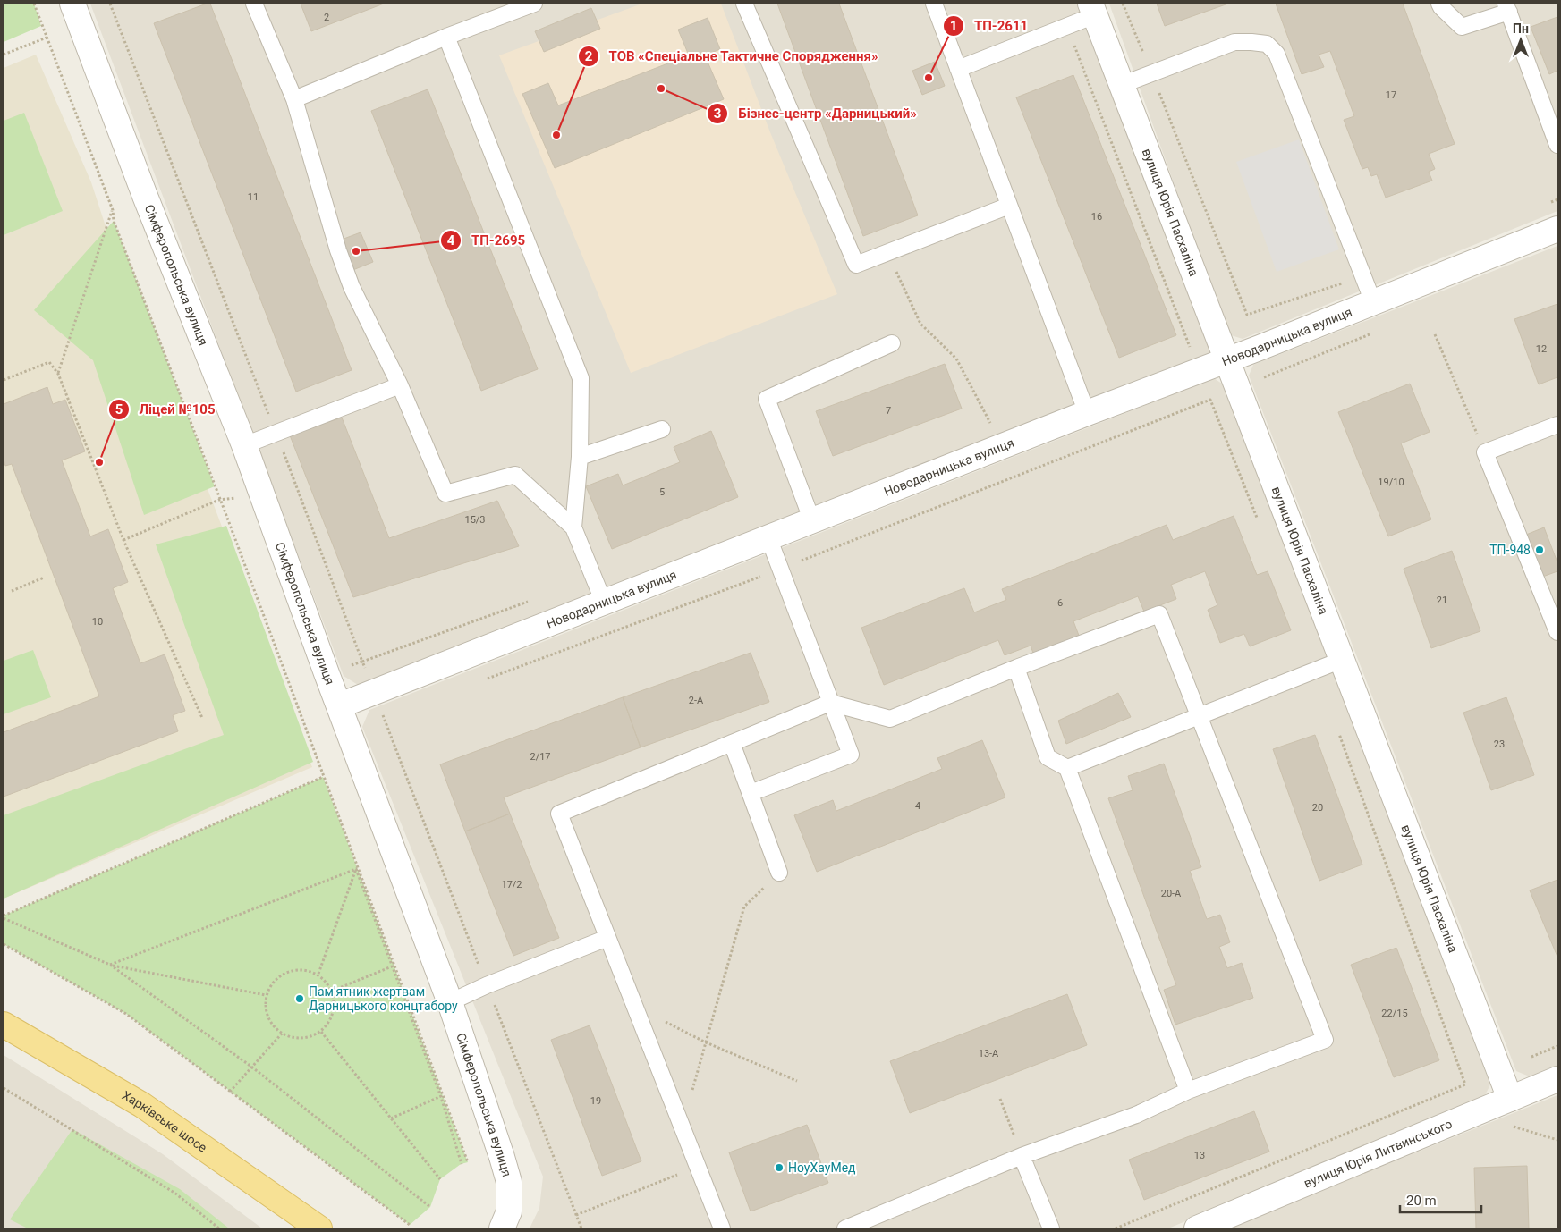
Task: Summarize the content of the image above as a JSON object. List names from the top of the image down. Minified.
{"streets":{"main road":["Харківське шосе"],"street":["вулиця Юрія Пасхаліна","Сімферопольська вулиця","Новодарницька вулиця","вулиця Юрія Литвинського"]},"crossings":[["вулиця Юрія Пасхаліна","Новодарницька вулиця"],["вулиця Юрія Пасхаліна","вулиця Юрія Литвинського"],["Сімферопольська вулиця","Новодарницька вулиця"]],"places":["ТП-2611","Бізнес-центр «Дарницький»","ТОВ «Спеціальне Тактичне Спорядження»","ТП-2695","Ліцей №105","ТП-948","Пам'ятник жертвам Дарницького концтабору","НоуХауМед"],"house_numbers":["2","17","11","16","12","7","19/10","5","15/3","21","6","10","2-А","23","2/17","4","20","17/2","20-А","22/15","13-А","19","13"],"scale_bar":"20 m","north":"top"}
